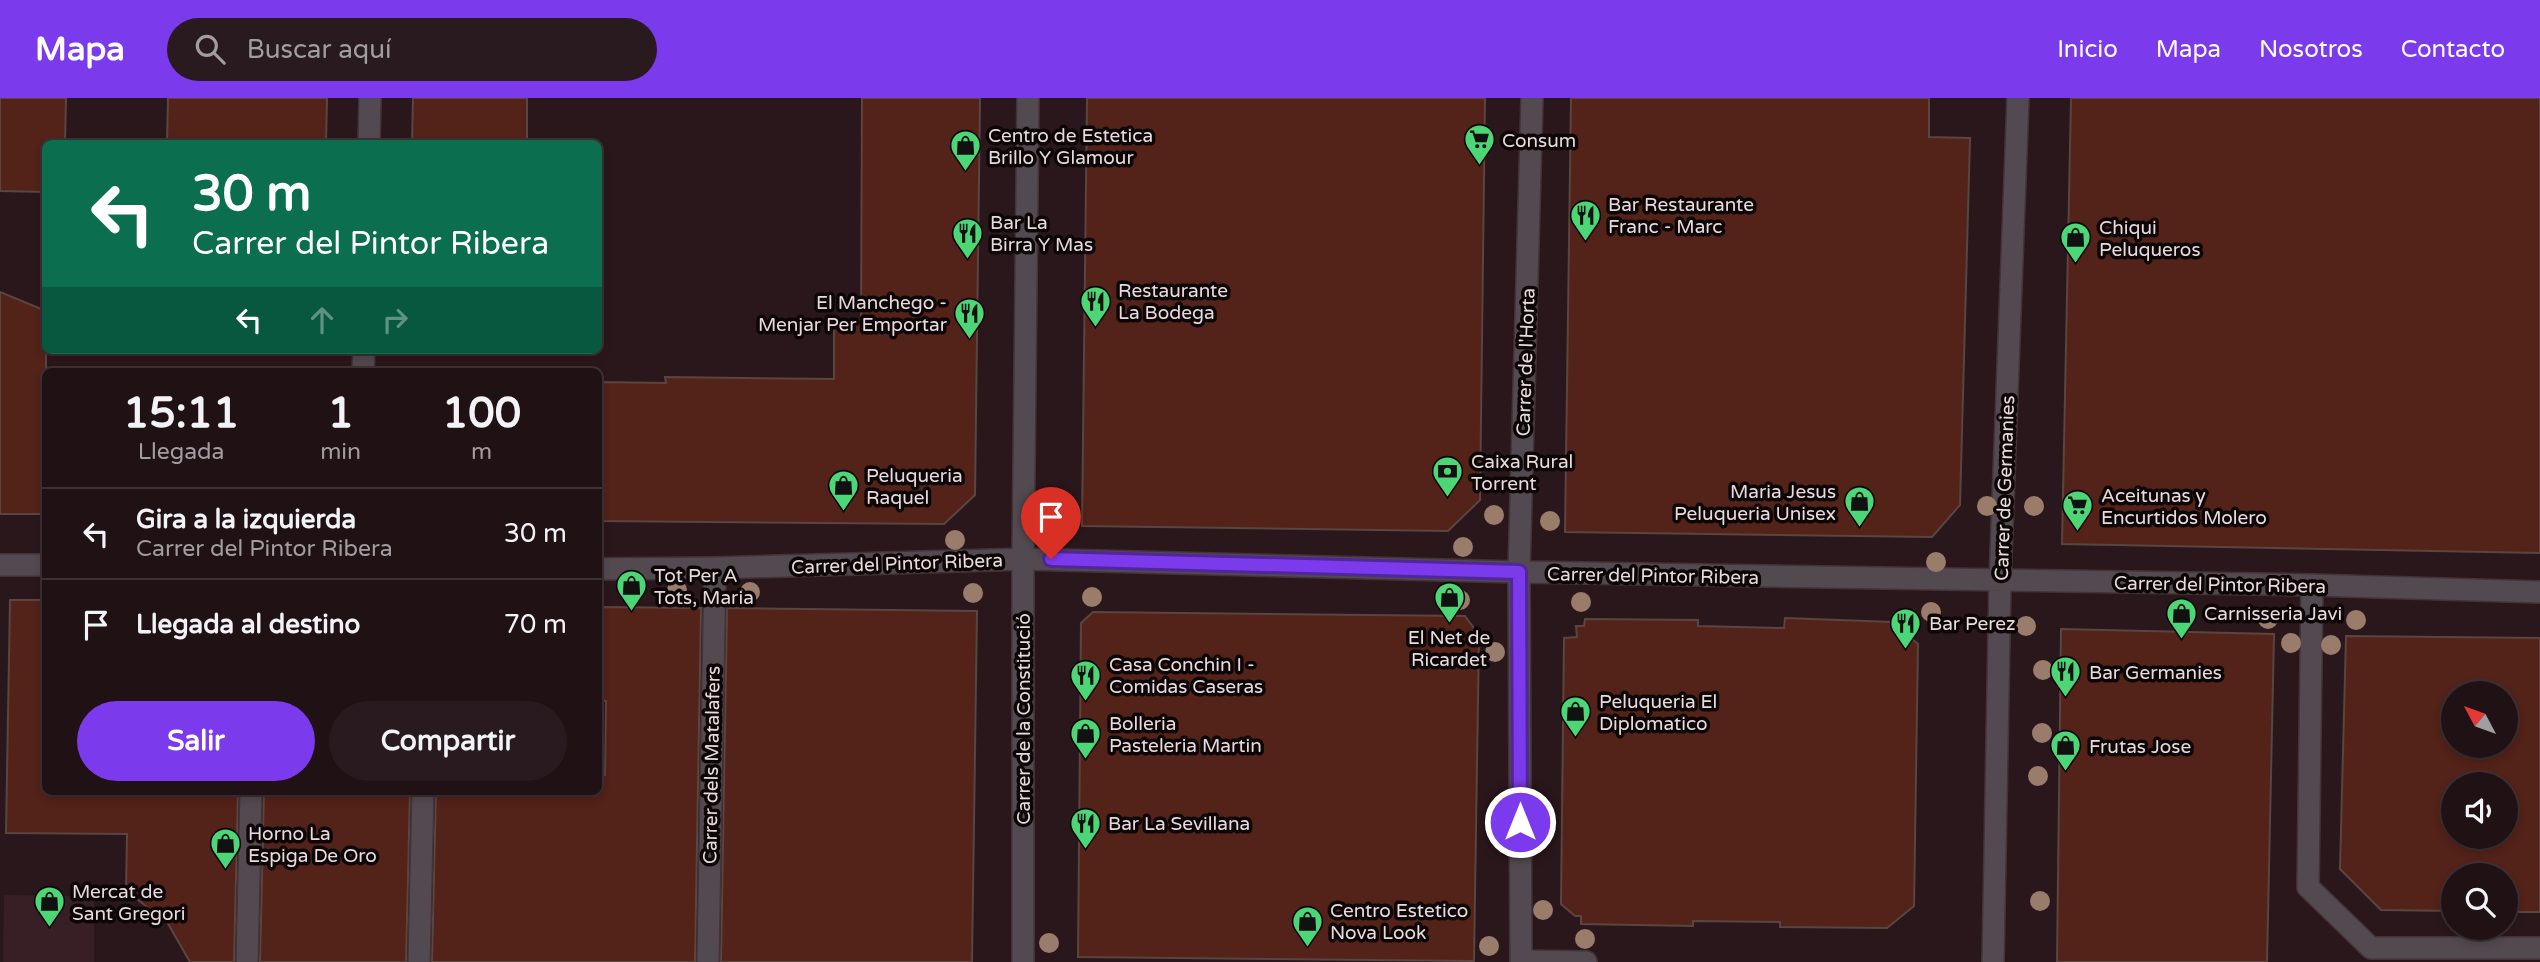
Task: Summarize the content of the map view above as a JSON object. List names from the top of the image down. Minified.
{"streets":{"street":["Carrer de l'Horta","Carrer de Germanies","Carrer del Pintor Ribera","Carrer de la Constitució","Carrer dels Matalafers"]},"crossings":[["Carrer de l'Horta","Carrer del Pintor Ribera"],["Carrer de Germanies","Carrer del Pintor Ribera"],["Carrer del Pintor Ribera","Carrer de la Constitució"],["Carrer del Pintor Ribera","Carrer dels Matalafers"]],"places":{"supermarket":["Consum","Aceitunas y Encurtidos Molero"],"shop":["Centro de Estetica Brillo Y Glamour","Chiqui Peluqueros","Peluqueria Raquel","Maria Jesus Peluqueria Unisex","Tot Per A Tots, Maria","El Net de Ricardet","Carnisseria Javi","Peluqueria El Diplomatico","Bolleria Pasteleria Martin","Frutas Jose","Horno La Espiga De Oro","Mercat de Sant Gregori","Centro Estetico Nova Look"],"restaurant":["Bar Restaurante Franc - Marc","Bar La Birra Y Mas","Restaurante La Bodega","El Manchego - Menjar Per Emportar","Bar Perez","Bar Germanies","Casa Conchin I - Comidas Caseras","Bar La Sevillana"],"bank":["Caixa Rural Torrent"]},"north":"top left","page":{"header":"Mapa","search":"Buscar aquí","nav":["Inicio","Mapa","Nosotros","Contacto"],"turn":["30 m","Carrer del Pintor Ribera"],"eta":["15:11","Llegada","1","min","100","m"],"list":[{"name":"Gira a la izquierda","note":"Carrer del Pintor Ribera","value":"30 m"},{"name":"Llegada al destino","value":"70 m"}],"buttons":["Salir","Compartir"]}}
